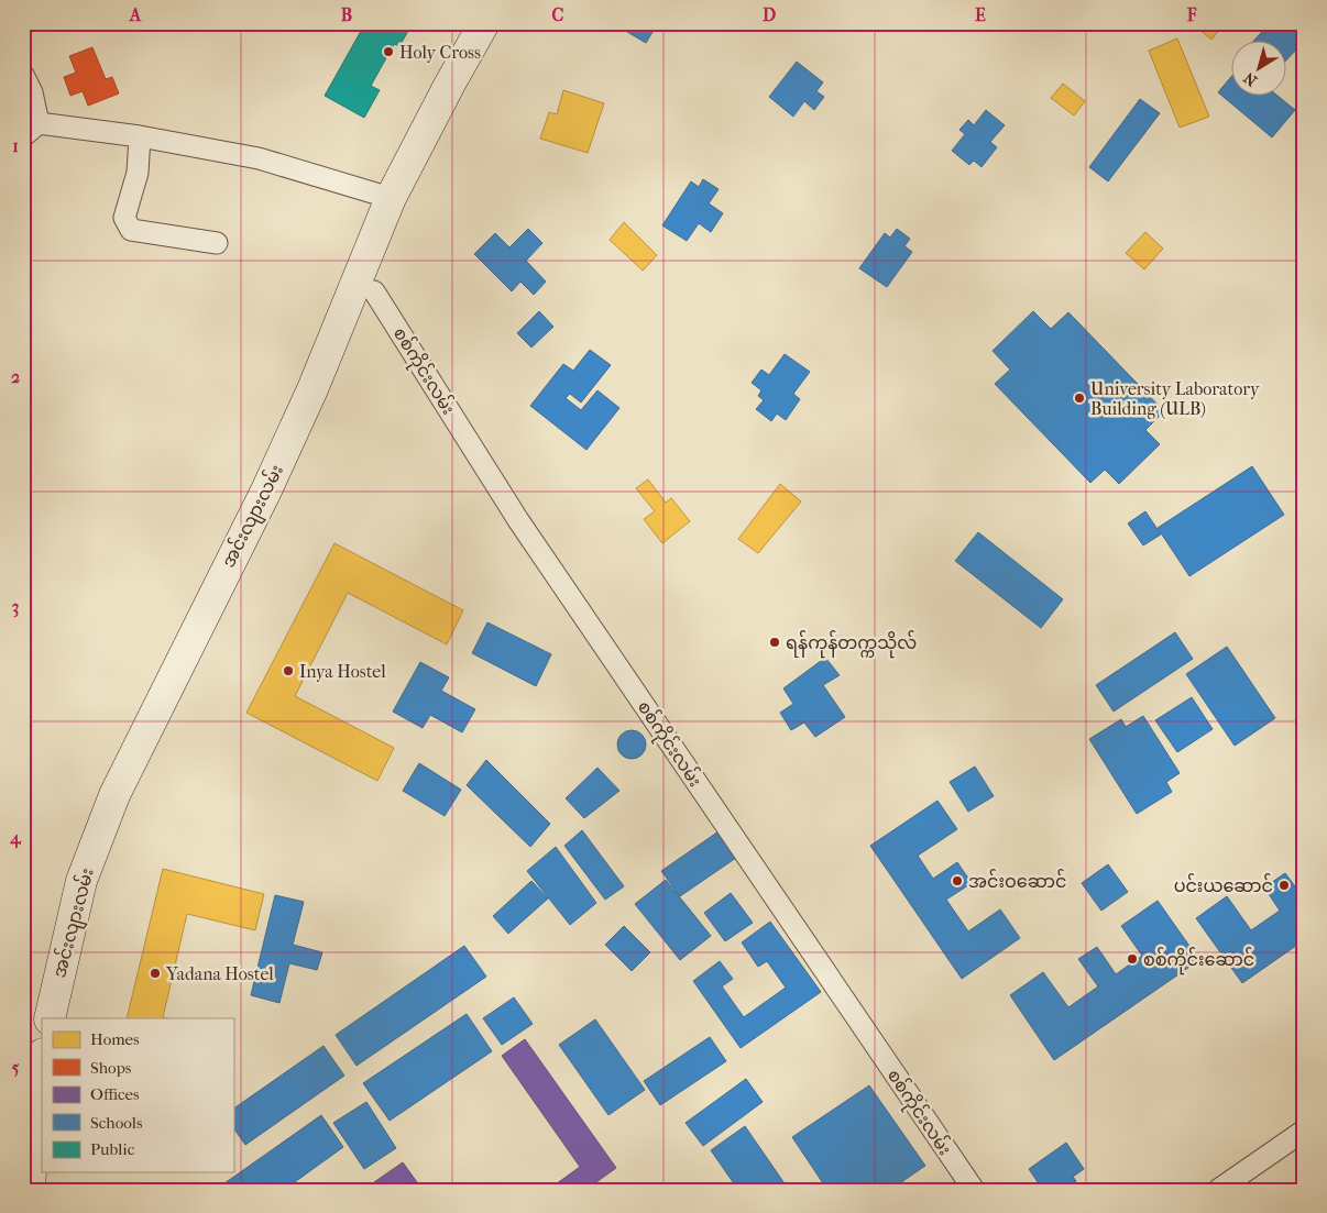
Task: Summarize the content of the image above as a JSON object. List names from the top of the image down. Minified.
{"streets":{"main road":["အင်းလျားလမ်း"],"street":["စစ်ကိုင်းလမ်း"]},"places":["Holy Cross","University Laboratory Building (ULB)","ရန်ကုန်တက္ကသိုလ်","Inya Hostel","အင်းဝ‌ဆောင်","ပင်းယဆောင်","စစ်ကိုင်းဆောင်","Yadana Hostel"],"legend":["Homes","Shops","Offices","Schools","Public"],"north":"bottom left","grid":{"columns":["A","B","C","D","E","F"],"rows":["1","2","3","4","5"]}}
